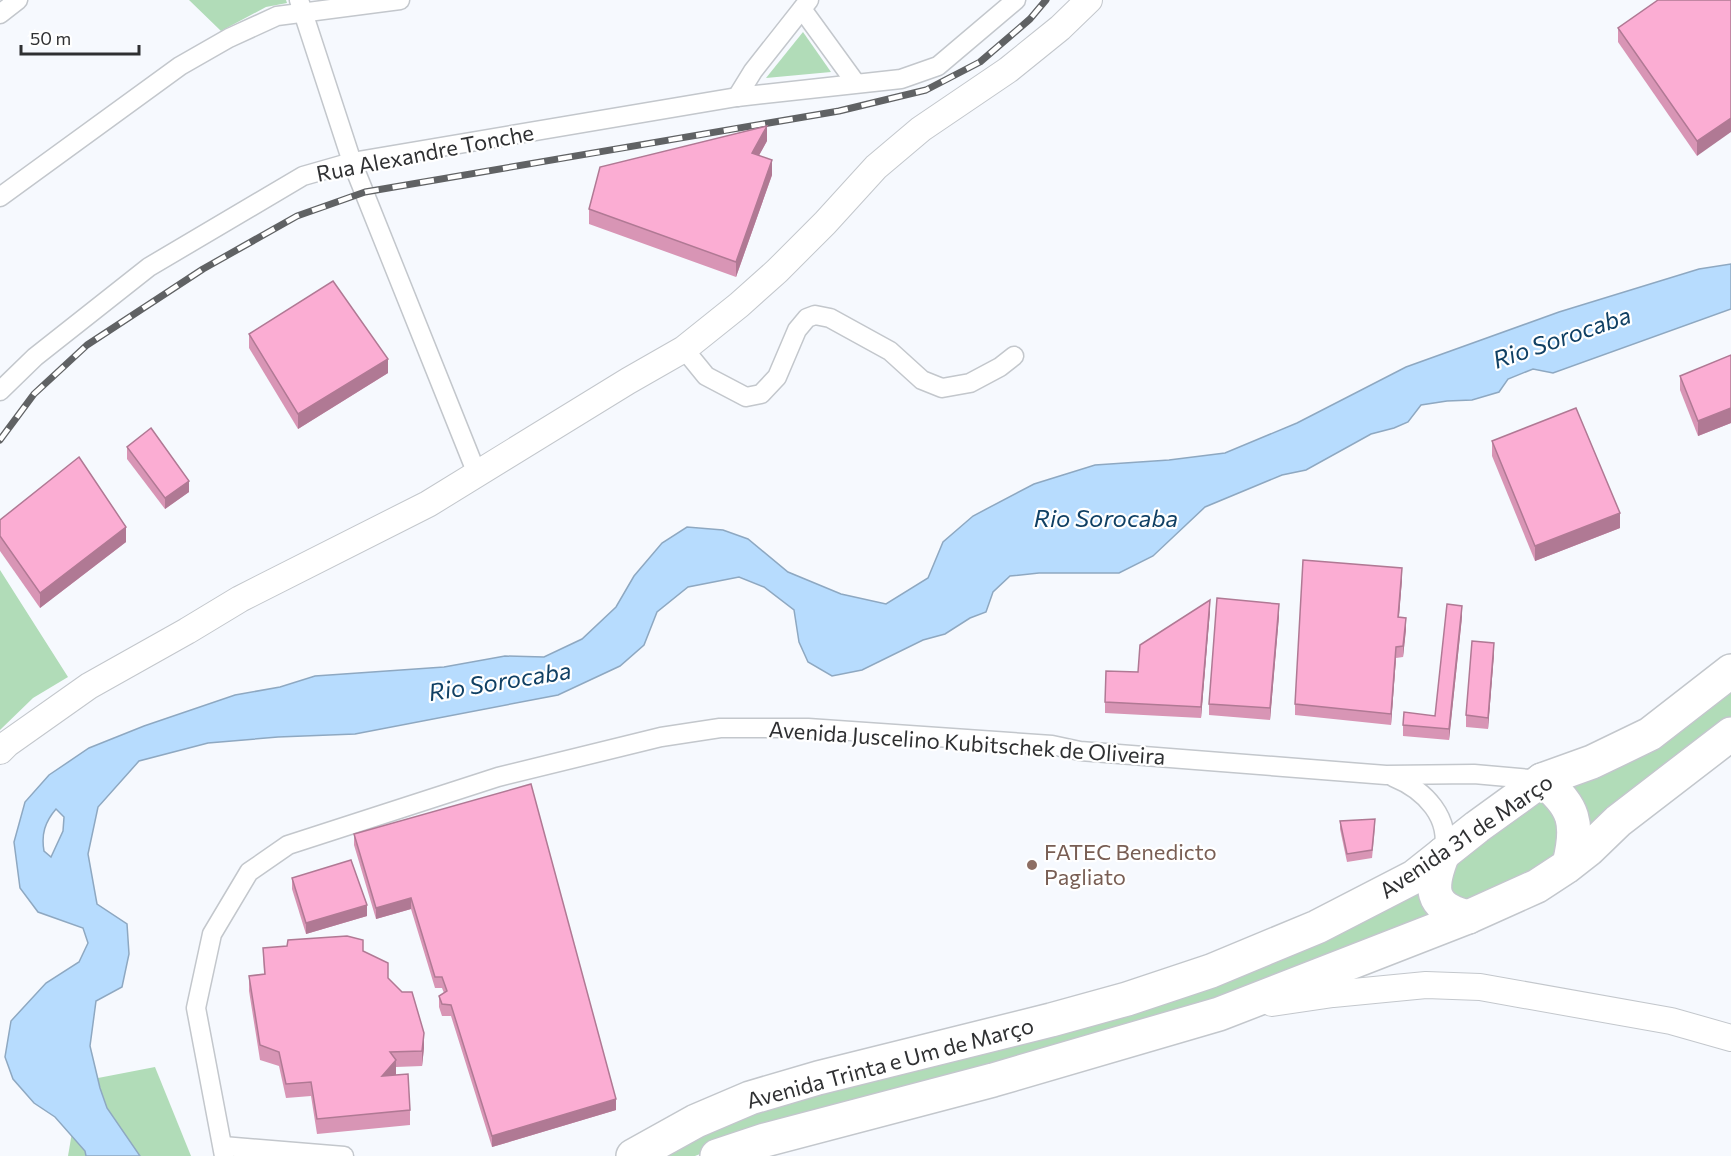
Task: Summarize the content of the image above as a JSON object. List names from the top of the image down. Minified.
{"streets":{"highway":["Avenida 31 de Março","Avenida Trinta e Um de Março"],"street":["Rua Alexandre Tonche","Avenida Juscelino Kubitschek de Oliveira"]},"crossings":[["Avenida Juscelino Kubitschek de Oliveira","Avenida 31 de Março"],["Avenida 31 de Março","Avenida Trinta e Um de Março"]],"water":["Rio Sorocaba"],"places":["FATEC Benedicto Pagliato"],"scale_bar":"50 m"}
